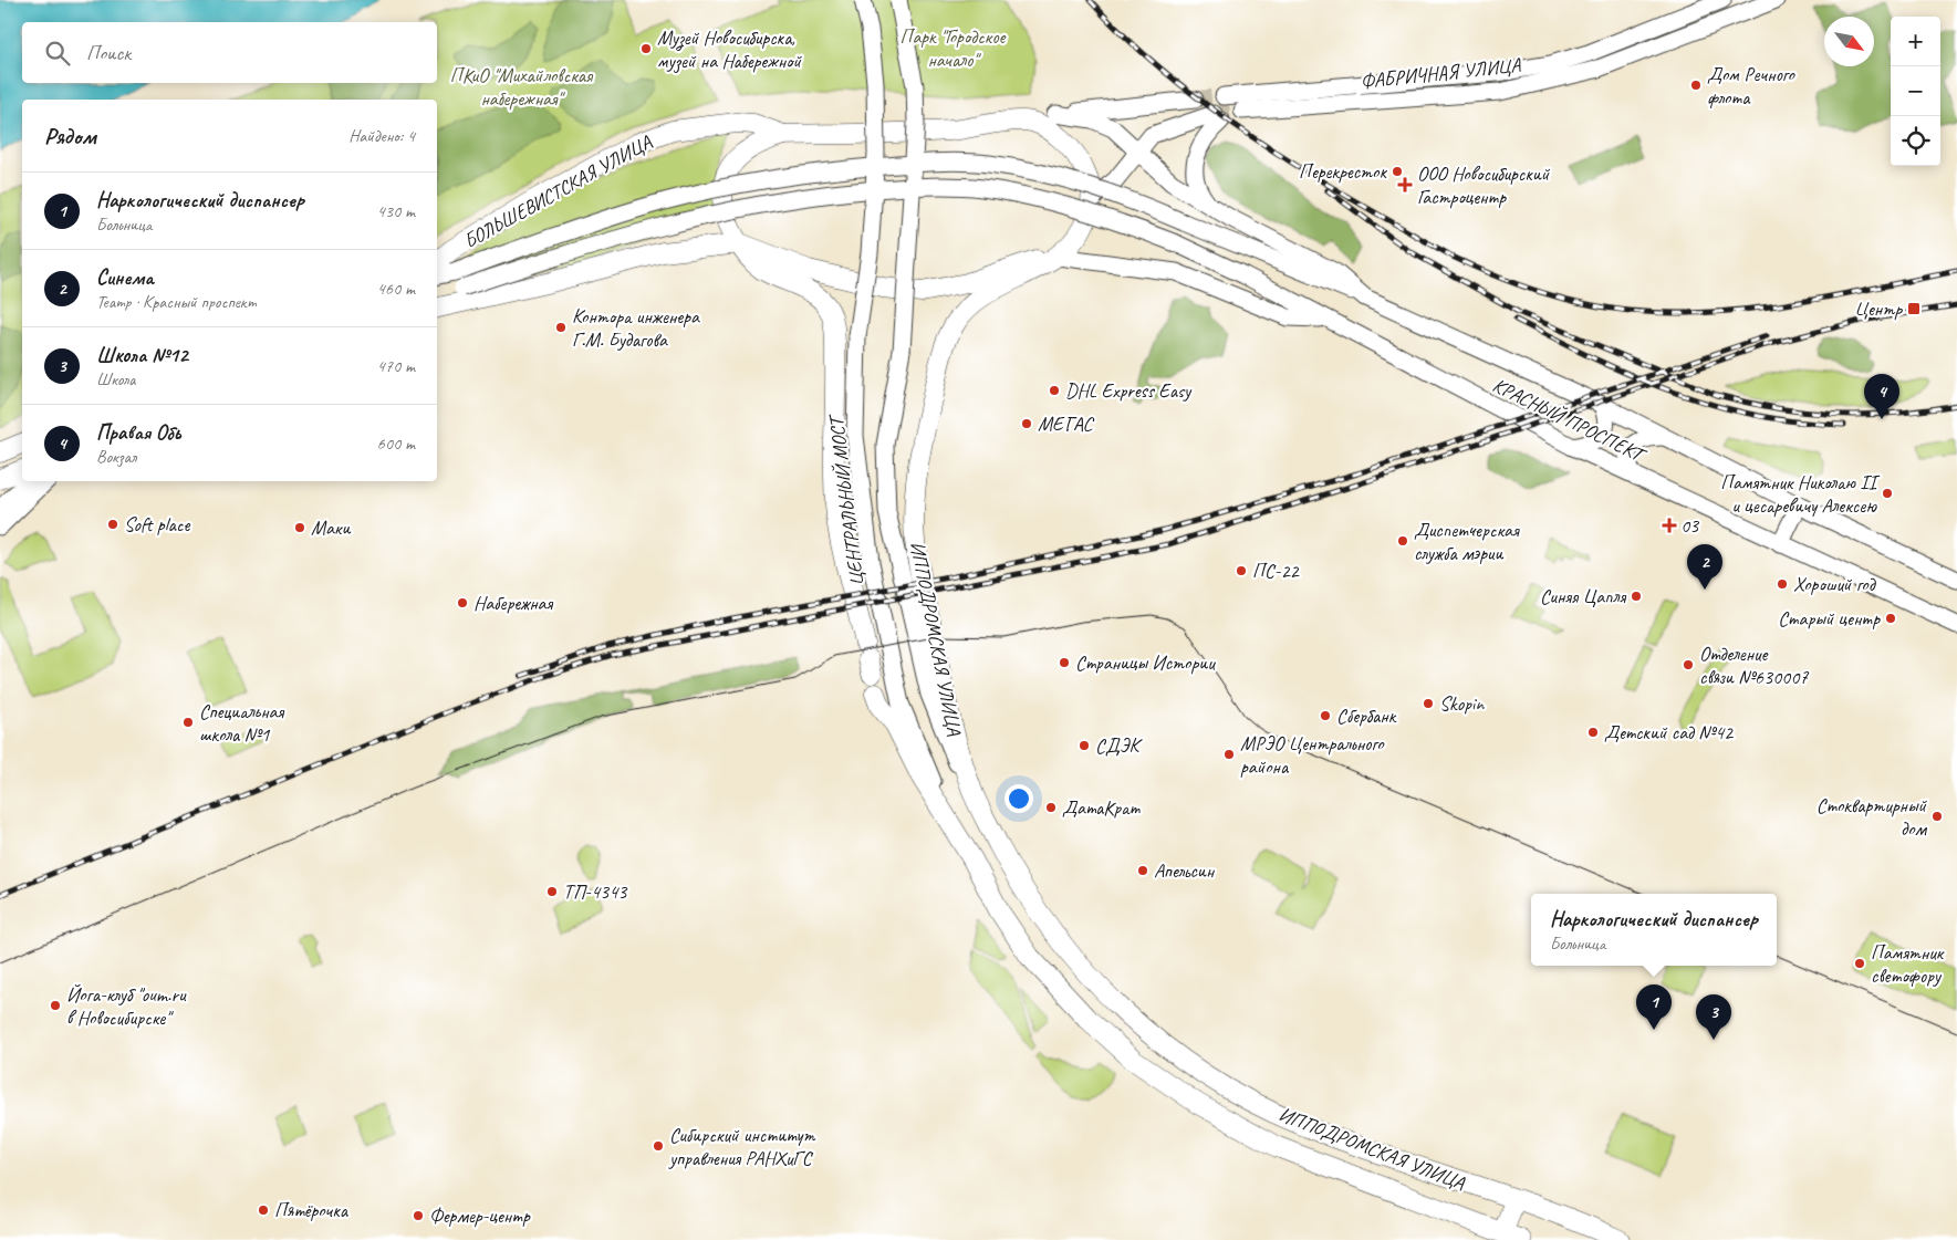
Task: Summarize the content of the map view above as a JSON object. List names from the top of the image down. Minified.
{"streets":{"highway":["БОЛЬШЕВИСТСКАЯ УЛИЦА","ИППОДРОМСКАЯ УЛИЦА"],"main road":["ФАБРИЧНАЯ УЛИЦА","КРАСНЫЙ ПРОСПЕКТ","ЦЕНТРАЛЬНЫЙ МОСТ"]},"crossings":[["КРАСНЫЙ ПРОСПЕКТ","ИППОДРОМСКАЯ УЛИЦА"],["ЦЕНТРАЛЬНЫЙ МОСТ","ИППОДРОМСКАЯ УЛИЦА"]],"parks":["Парк \"Городское начало\"","ПКиО \"Михайловская набережная\""],"places":{"other":["Музей Новосибирска, музей на Набережной","Дом Речного флота","Перекресток","Контора инженера Г.М. Будагова","DHL Express Easy","МЕГАС","Памятник Николаю II и цесаревичу Алексею","Soft place","Маки","Диспетчерская служба мэрии","ПС-22","Хороший год","Синяя Цапля","Набережная","Старый центр","Страницы Истории","Отделение связи №630007","Skopin","Сбербанк","Специальная школа №1","Детский сад №42","СДЭК","МРЭО Центрального района","ДатаКрат","Стоквартирный дом","Апельсин","ТП-4343","Памятник светофору","Йога-клуб \"oum.ru в Новосибирске\"","Сибирский институт управления РАНХиГС","Пятёрочка","Фермер-центр"],"health":["ООО Новосибирский Гастроцентр","03"],"transit":["Центр"]},"north":"bottom right","page":{"map_buttons":["+","−"],"search":"Поиск","heading":["Рядом","Найдено: 4"],"list":[{"mark":"1","name":"Наркологический диспансер","note":"Больница","value":"430 m"},{"mark":"2","name":"Синема","note":"Театр · Красный проспект","value":"460 m"},{"mark":"3","name":"Школа №12","note":"Школа","value":"470 m"},{"mark":"4","name":"Правая Обь","note":"Вокзал","value":"600 m"}],"pins":["4","2","1","3"],"popup":["Наркологический диспансер","Больница"]}}
